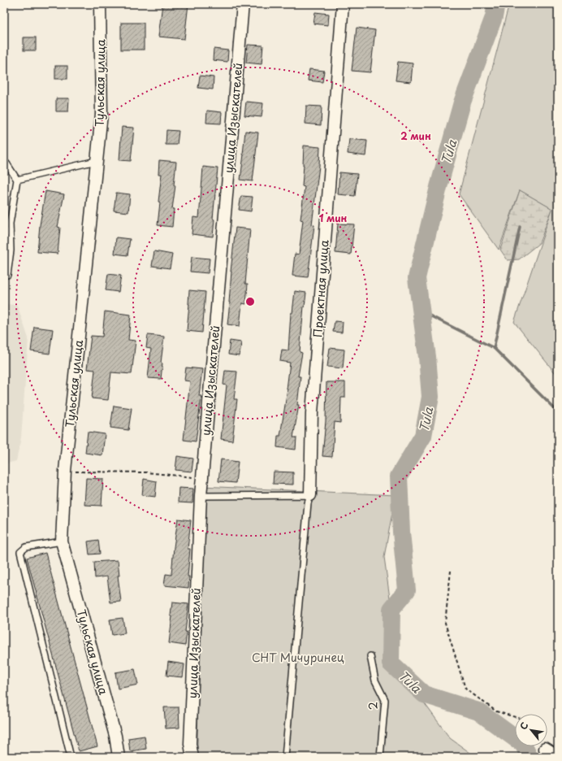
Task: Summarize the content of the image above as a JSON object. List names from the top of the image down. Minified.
{"streets":{"street":["Тульская улица","улица Изыскателей","Проектная улица"],"lane":["2"]},"water":["Tula"],"parks":["СНТ Мичуринец"],"north":"top left","rings":["2 мин","1 мин"]}
